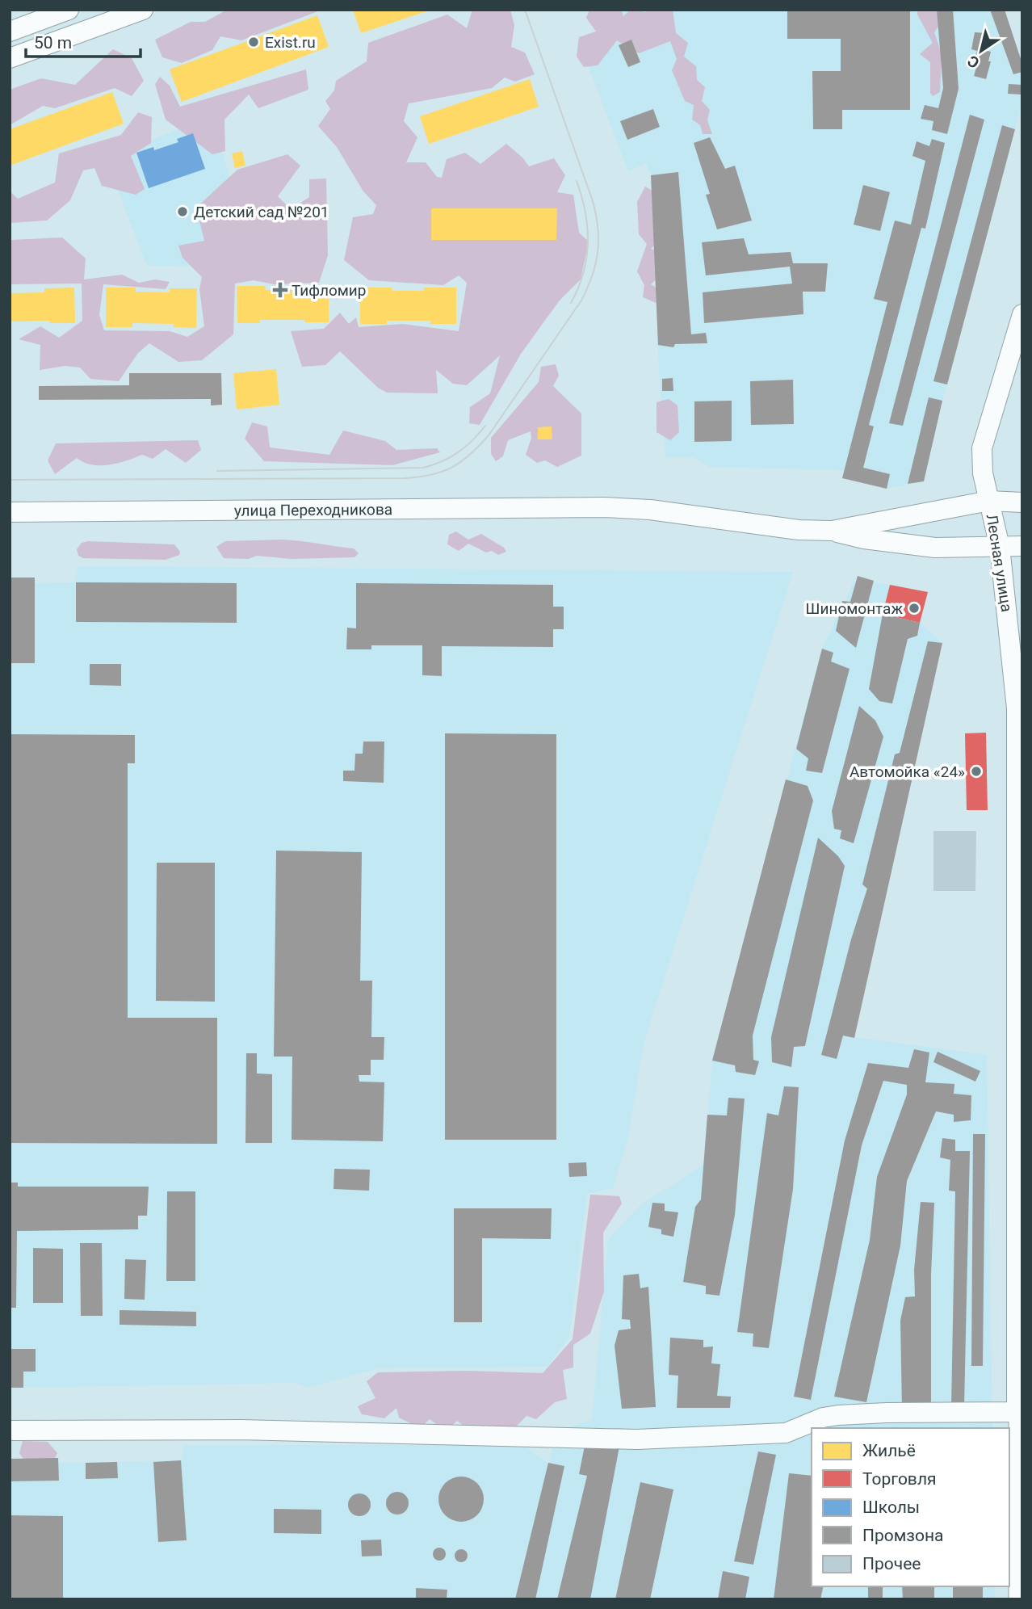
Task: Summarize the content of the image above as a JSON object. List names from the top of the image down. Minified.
{"streets":{"main road":["улица Переходникова","Лесная улица"]},"places":{"other":["Exist.ru","Детский сад №201","Шиномонтаж","Автомойка «24»"],"health":["Тифломир"]},"legend":["Жильё","Торговля","Школы","Промзона","Прочее"],"scale_bar":"50 m","north":"bottom left"}
